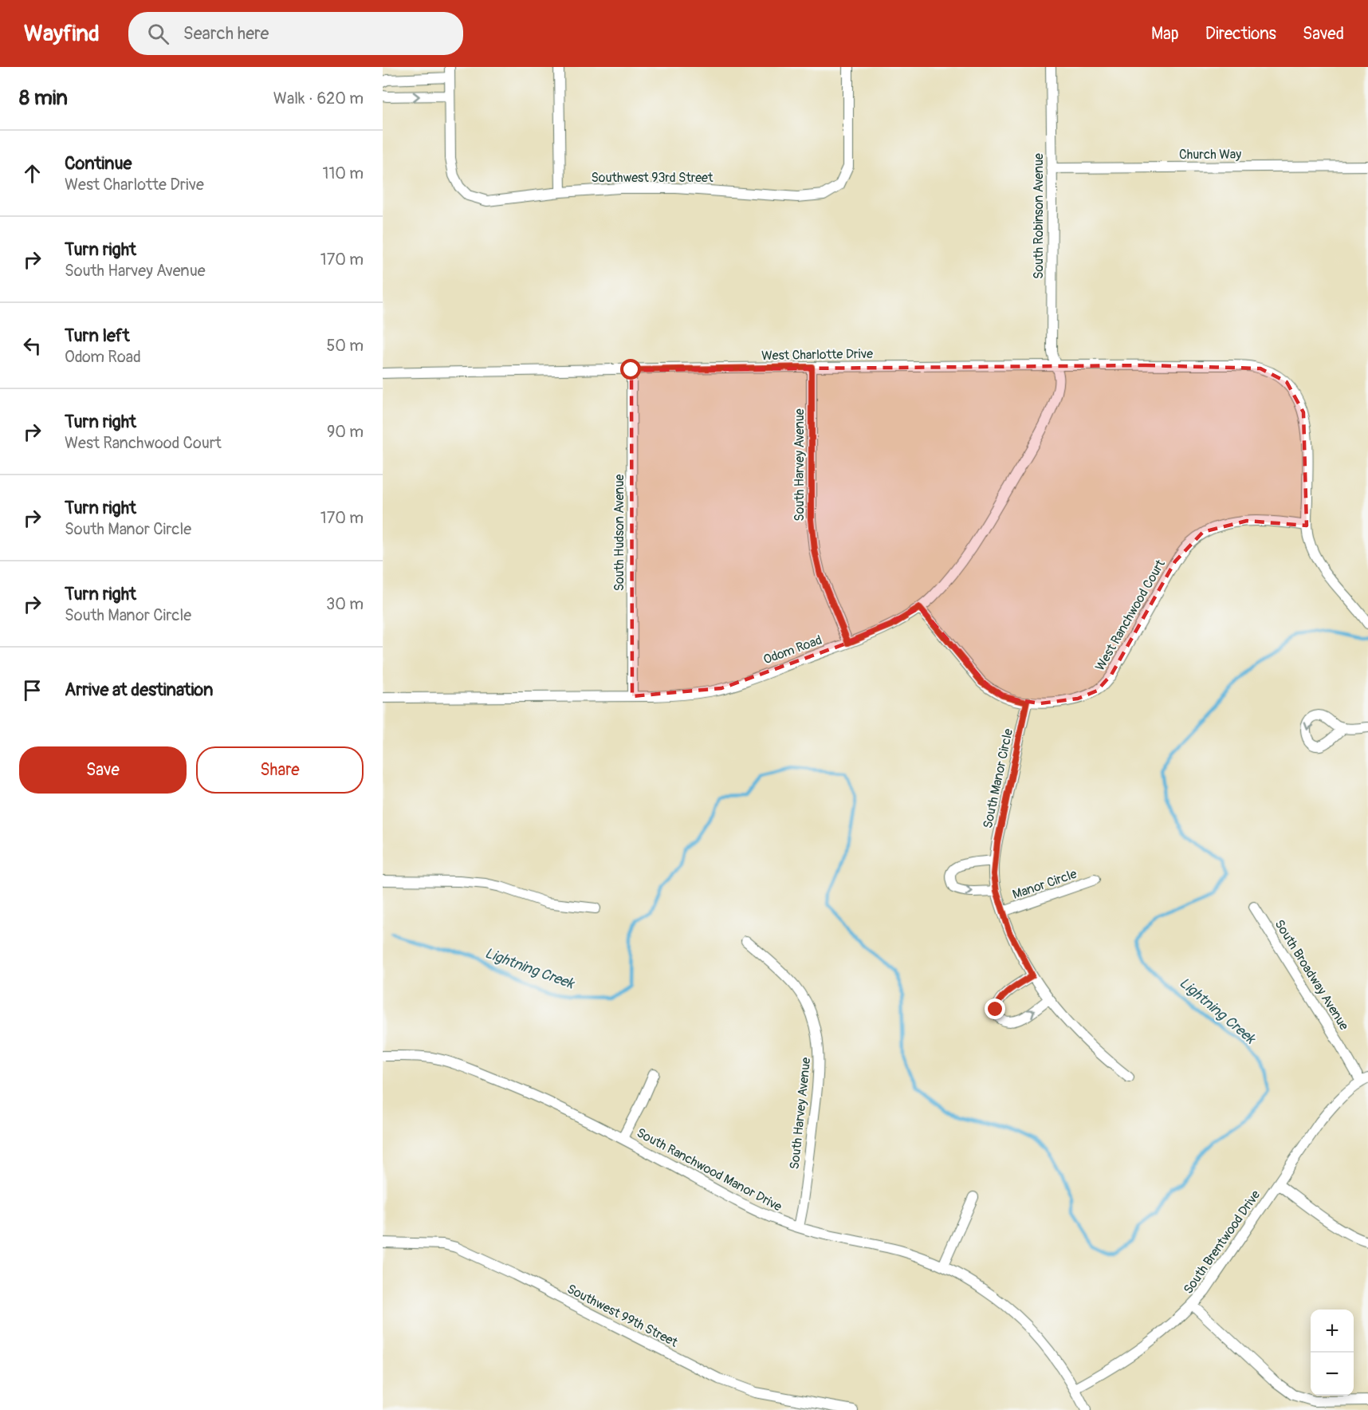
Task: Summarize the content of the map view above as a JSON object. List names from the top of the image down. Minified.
{"streets":{"street":["Church Way","Southwest 93rd Street","South Robinson Avenue","West Charlotte Drive","South Harvey Avenue","South Hudson Avenue","West Ranchwood Court","Odom Road","South Manor Circle","Manor Circle","South Broadway Avenue","South Ranchwood Manor Drive","South Brentwood Drive","Southwest 99th Street"]},"crossings":[["Church Way","South Robinson Avenue"],["South Robinson Avenue","West Charlotte Drive"],["South Robinson Avenue","Odom Road"],["West Charlotte Drive","South Harvey Avenue"],["West Charlotte Drive","South Hudson Avenue"],["West Charlotte Drive","West Ranchwood Court"],["West Charlotte Drive","Odom Road"],["South Harvey Avenue","Odom Road"],["South Harvey Avenue","South Ranchwood Manor Drive"],["South Hudson Avenue","Odom Road"],["West Ranchwood Court","Odom Road"],["West Ranchwood Court","South Manor Circle"],["South Manor Circle","Manor Circle"],["South Broadway Avenue","South Brentwood Drive"],["South Ranchwood Manor Drive","South Brentwood Drive"]],"water":["Lightning Creek"],"page":{"header":"Wayfind","search":"Search here","nav":["Map","Directions","Saved"],"heading":["8 min","Walk · 620 m"],"list":[["Continue","West Charlotte Drive","110 m"],["Turn right","South Harvey Avenue","170 m"],["Turn left","Odom Road","50 m"],["Turn right","West Ranchwood Court","90 m"],["Turn right","South Manor Circle","170 m"],["Turn right","South Manor Circle","30 m"],"Arrive at destination"],"buttons":["Save","Share"],"map_buttons":["+","−"]}}
